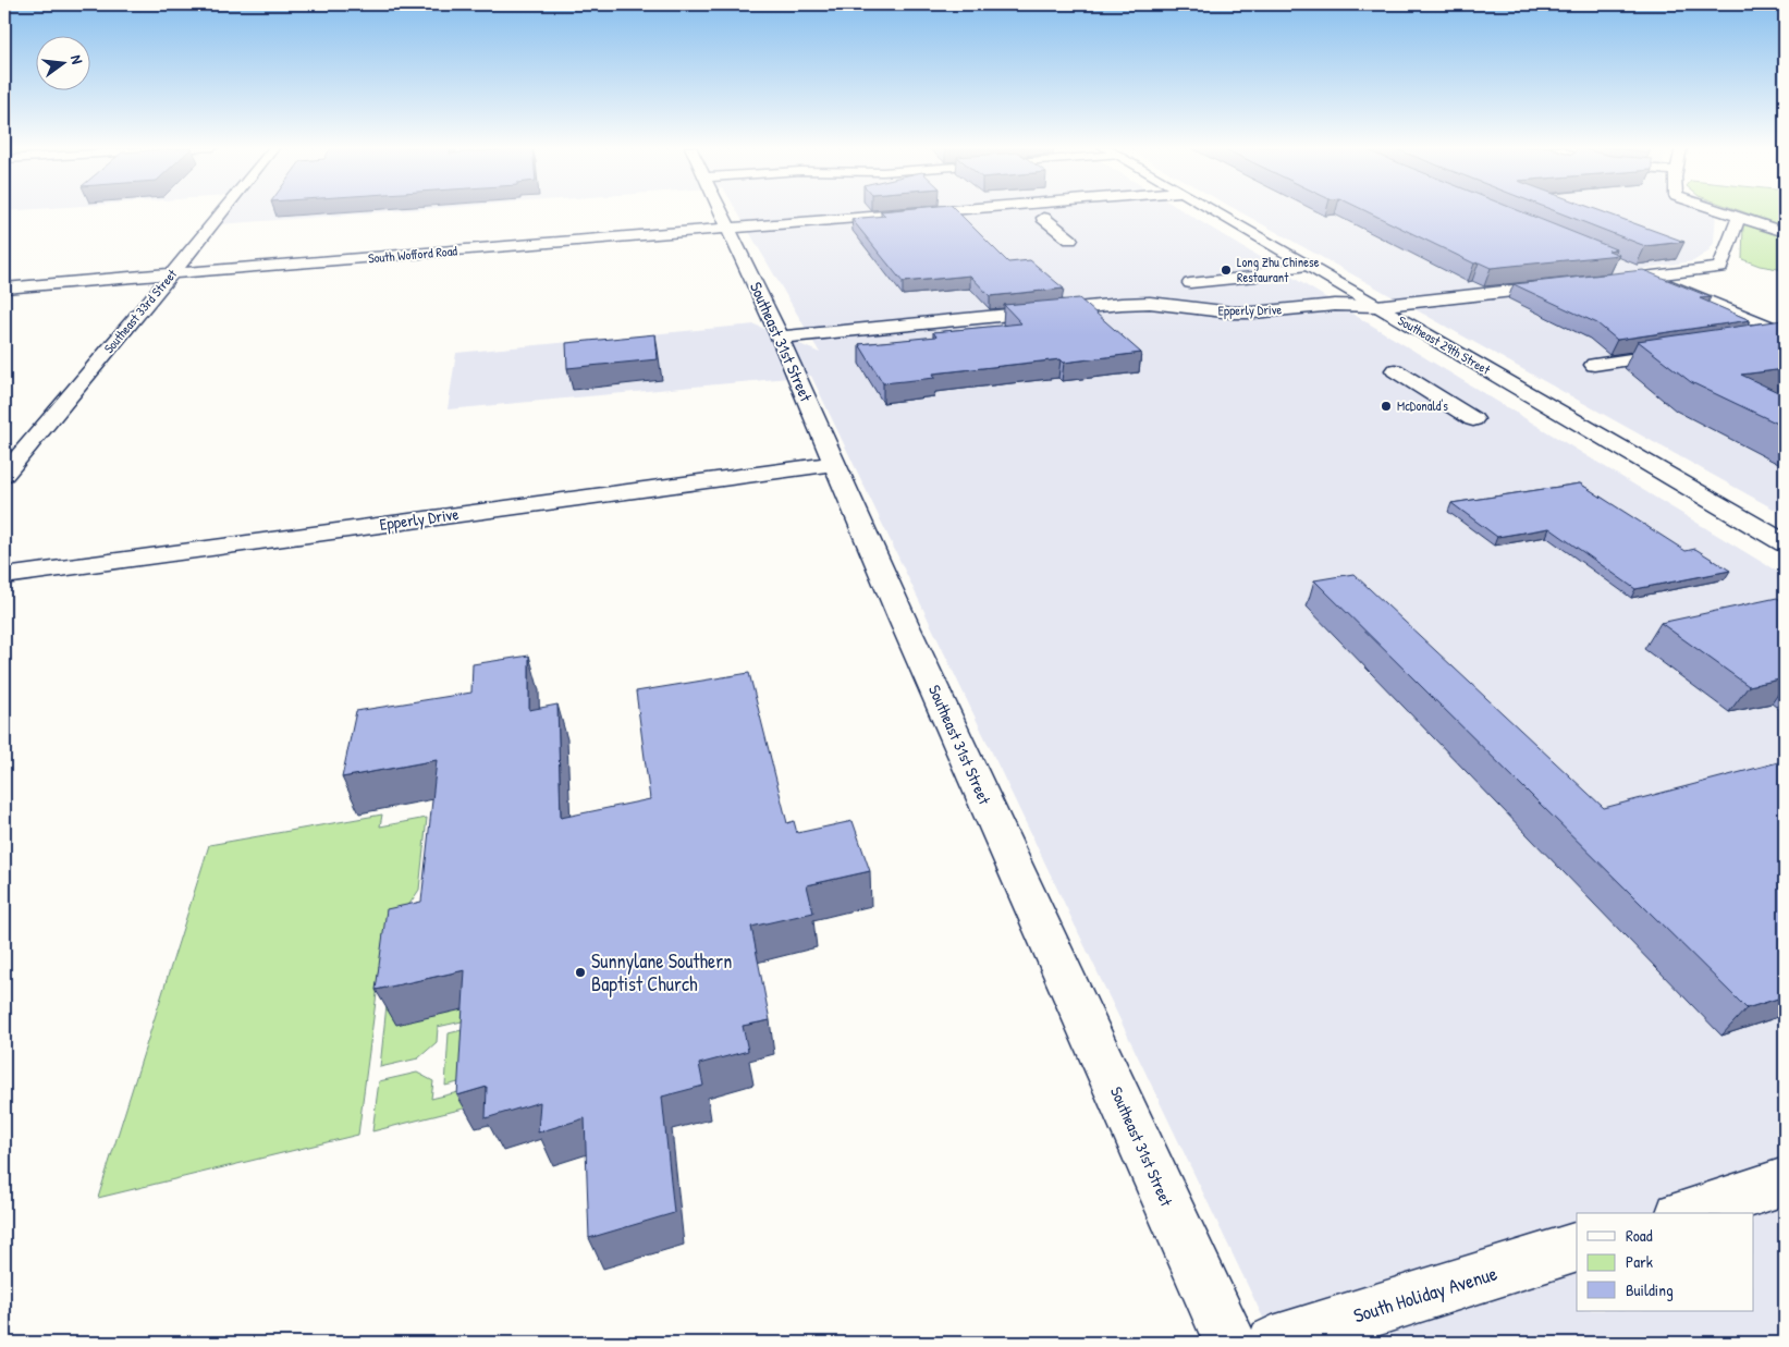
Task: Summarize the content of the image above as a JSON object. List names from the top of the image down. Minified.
{"streets":{"street":["South Wofford Road","Epperly Drive","Southeast 33rd Street","Southeast 31st Street","Southeast 29th Street","South Holiday Avenue"]},"crossings":[["South Wofford Road","Southeast 33rd Street"],["South Wofford Road","Southeast 31st Street"],["Epperly Drive","Southeast 31st Street"],["Epperly Drive","Southeast 29th Street"]],"places":["Long Zhu Chinese Restaurant","McDonald's","Sunnylane Southern Baptist Church"],"legend":["Road","Park","Building"],"north":"right"}
